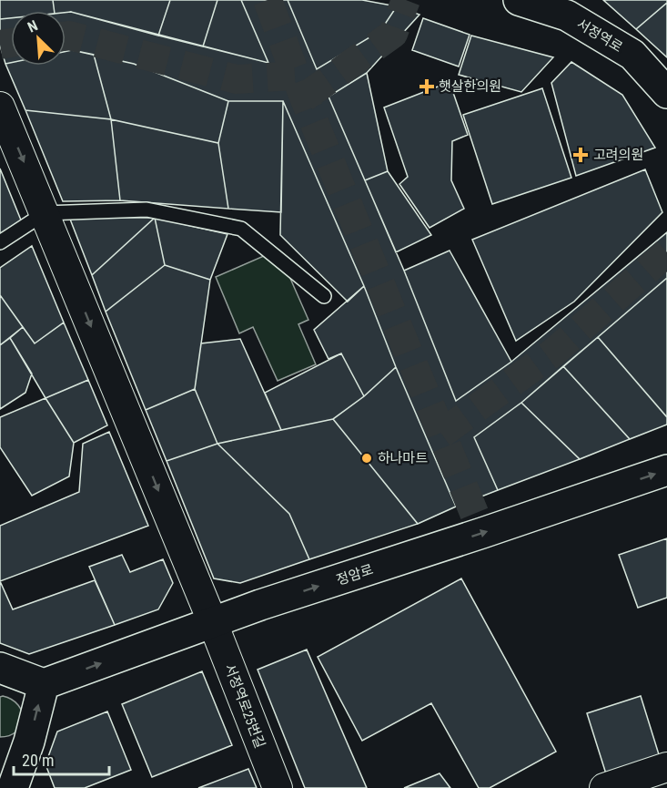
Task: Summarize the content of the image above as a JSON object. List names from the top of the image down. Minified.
{"streets":{"street":["서정역로","정암로","서정역로25번길"]},"crossings":[["정암로","서정역로25번길"]],"one_way":["정암로","서정역로25번길"],"places":{"health":["햇살한의원","고려의원"],"other":["하나마트"]},"scale_bar":"20 m","north":"top left"}
